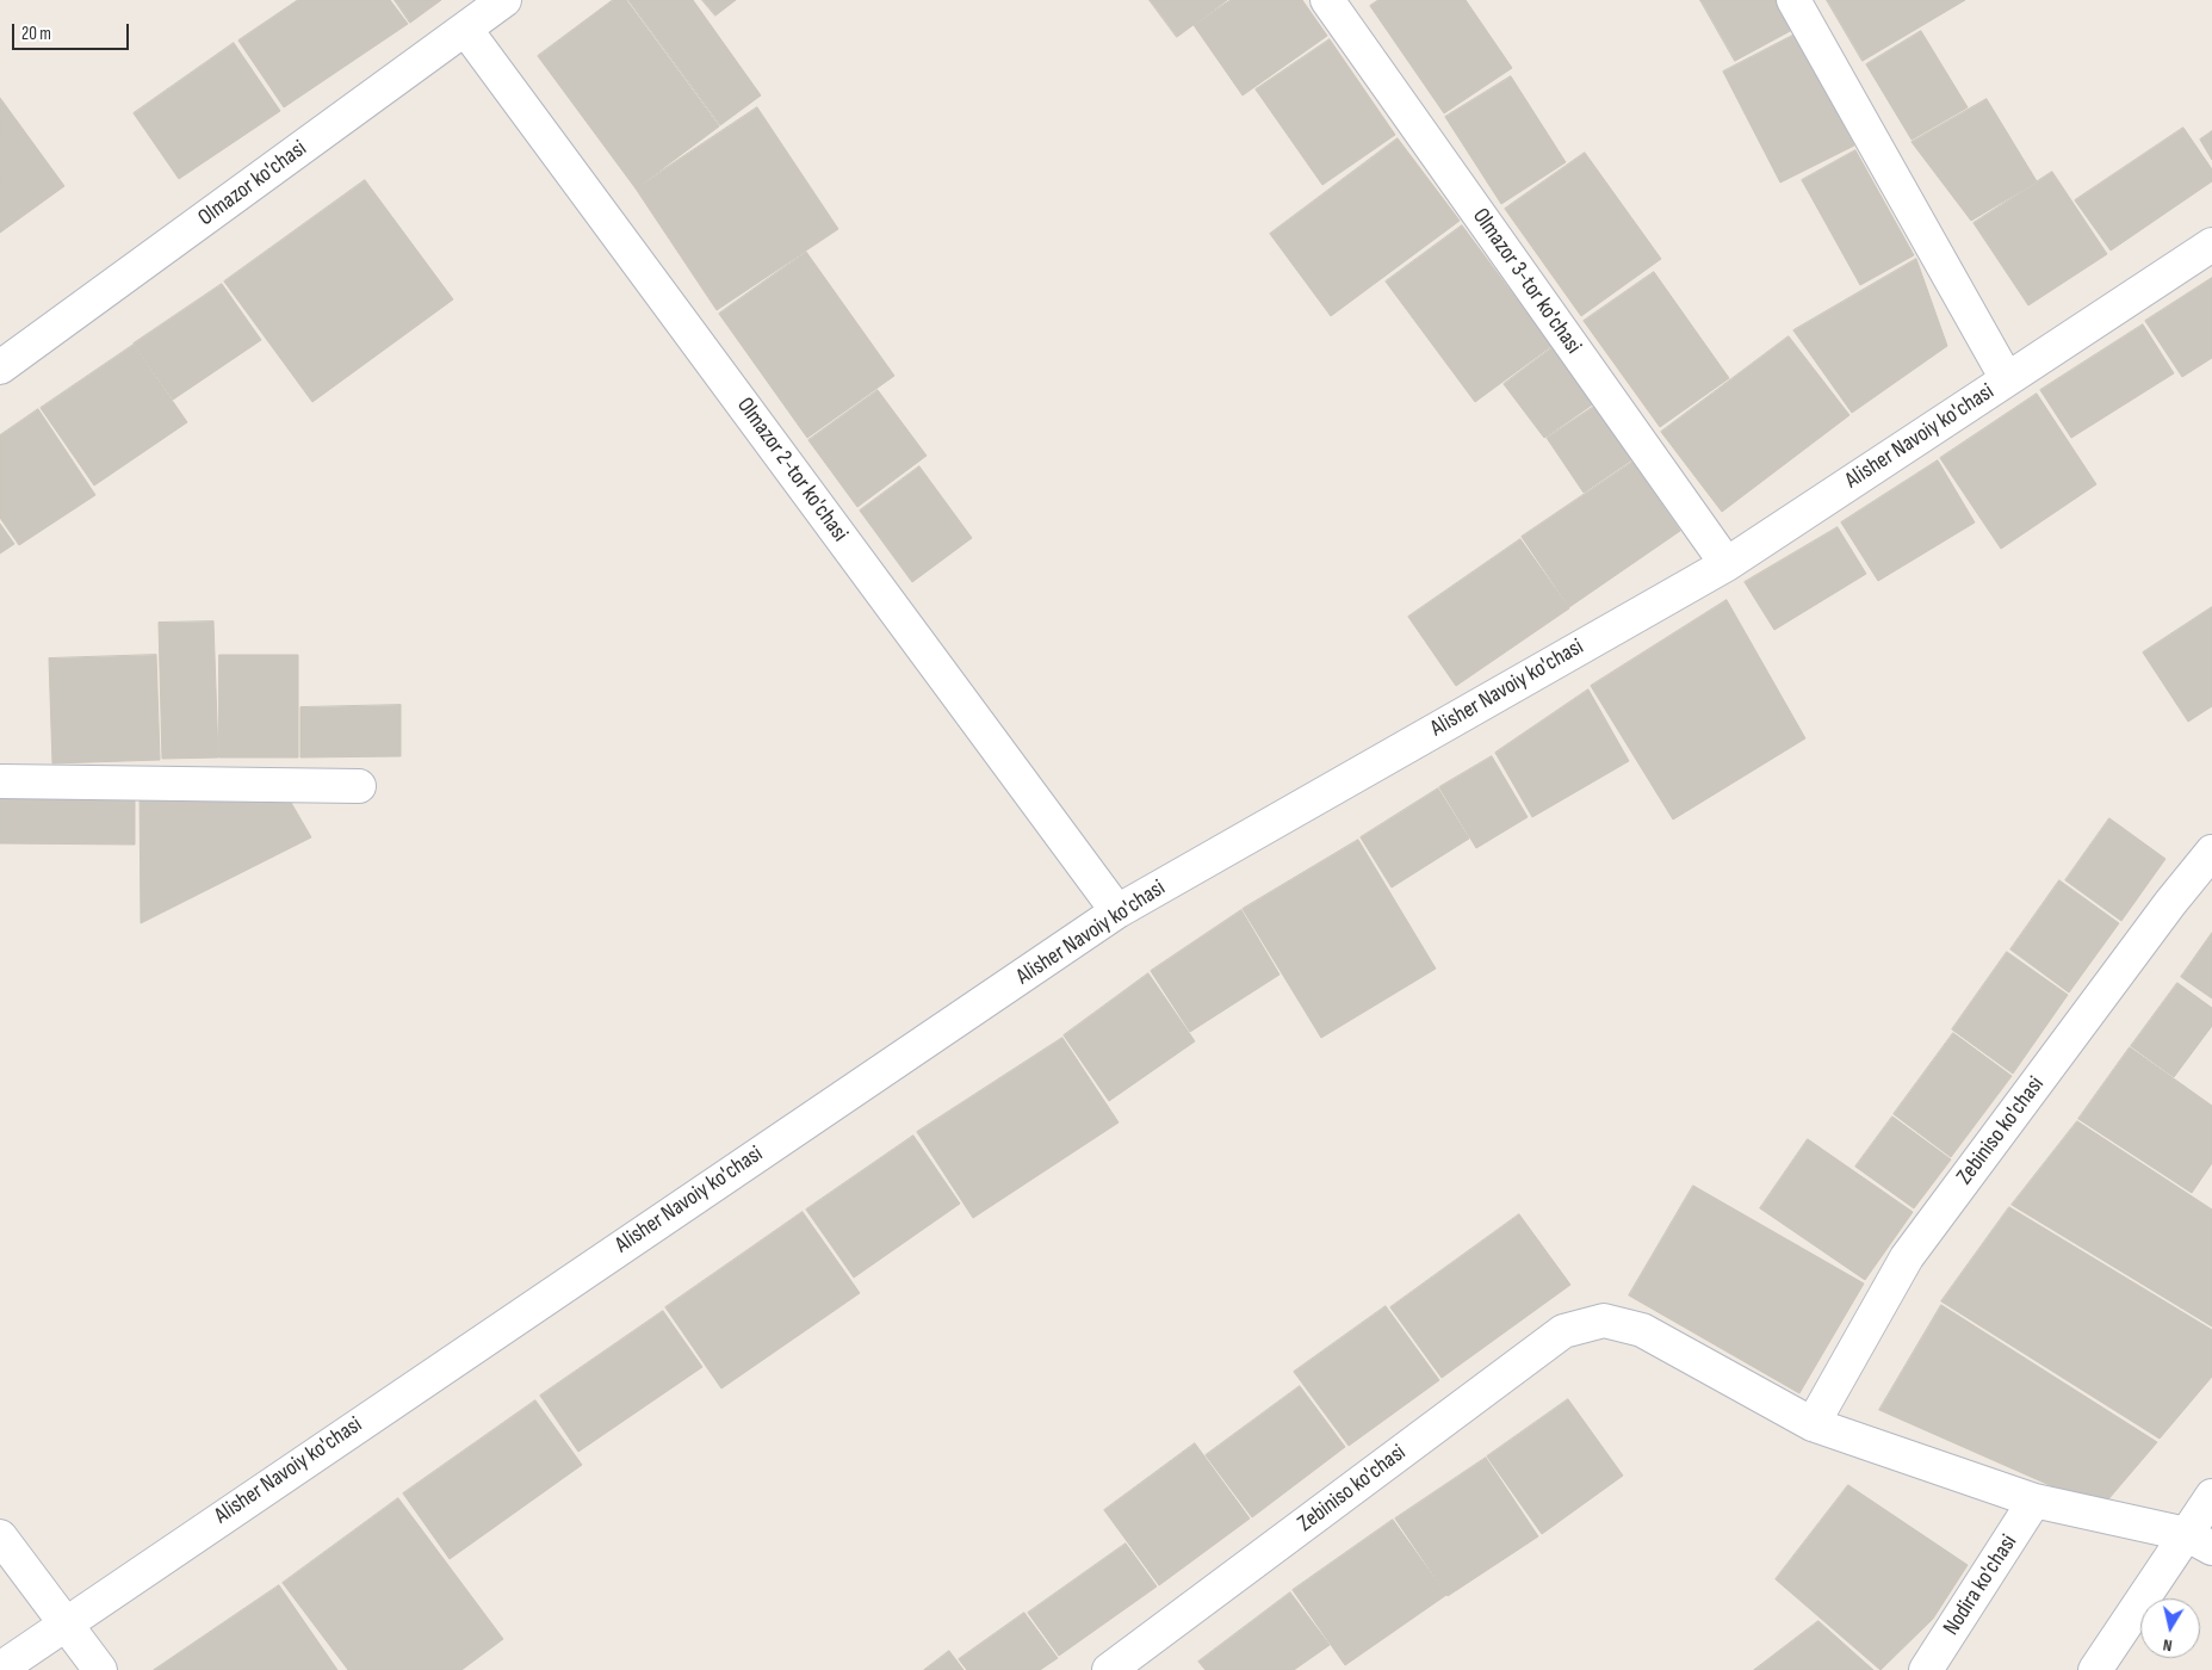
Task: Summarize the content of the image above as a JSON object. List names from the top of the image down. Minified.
{"streets":{"street":["Olmazor ko'chasi","Olmazor 3-tor ko'chasi","Alisher Navoiy ko'chasi","Olmazor 2-tor ko'chasi","Zebiniso ko'chasi","Nodira ko'chasi"]},"crossings":[["Olmazor ko'chasi","Olmazor 2-tor ko'chasi"],["Olmazor 3-tor ko'chasi","Alisher Navoiy ko'chasi"],["Alisher Navoiy ko'chasi","Olmazor 2-tor ko'chasi"]],"scale_bar":"20 m","north":"bottom"}
